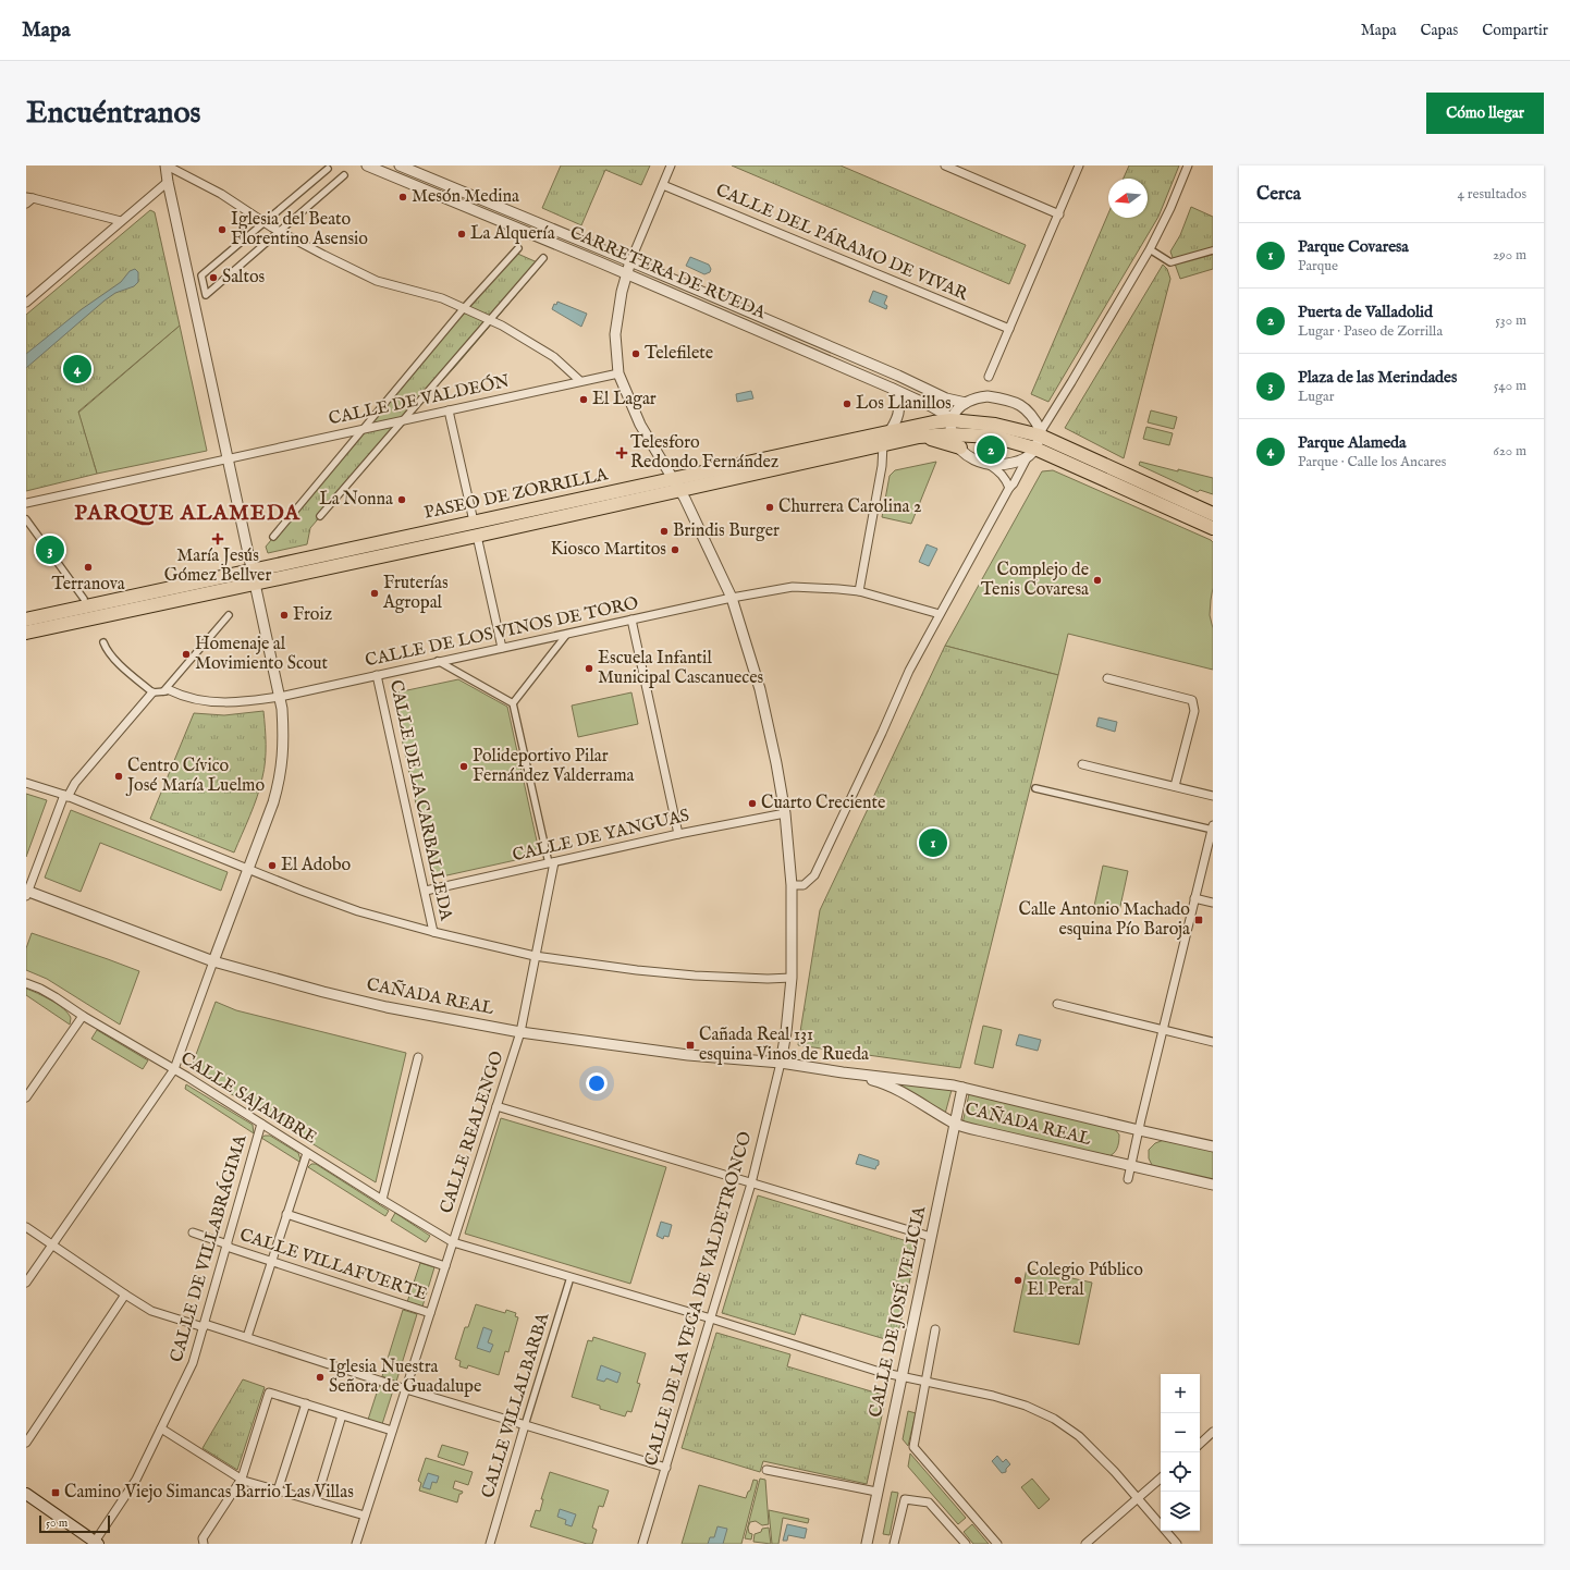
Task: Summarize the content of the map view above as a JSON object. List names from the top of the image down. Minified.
{"streets":{"main road":["PASEO DE ZORRILLA"],"street":["CALLE DEL PÁRAMO DE VIVAR","CARRETERA DE RUEDA","CALLE DE VALDEÓN","CALLE DE LOS VINOS DE TORO","CALLE DE LA CARBALLEDA","CALLE DE YANGUAS","CAÑADA REAL","CALLE SAJAMBRE","CALLE REALENGO","CALLE DE VILLABRÁGIMA","CALLE VILLAFUERTE","CALLE DE LA VEGA DE VALDETRONCO","CALLE DE JOSÉ VELICIA","CALLE VILLALBARBA"]},"crossings":[["CARRETERA DE RUEDA","PASEO DE ZORRILLA"],["CALLE DE LOS VINOS DE TORO","CALLE DE LA CARBALLEDA"],["CALLE DE LA CARBALLEDA","CALLE DE YANGUAS"],["CALLE DE YANGUAS","CALLE REALENGO"],["CAÑADA REAL","CALLE REALENGO"],["CAÑADA REAL","CALLE DE LA VEGA DE VALDETRONCO"],["CAÑADA REAL","CALLE DE JOSÉ VELICIA"],["CALLE SAJAMBRE","CALLE REALENGO"],["CALLE SAJAMBRE","CALLE DE VILLABRÁGIMA"],["CALLE SAJAMBRE","CALLE DE LA VEGA DE VALDETRONCO"],["CALLE SAJAMBRE","CALLE DE JOSÉ VELICIA"],["CALLE SAJAMBRE","CALLE VILLALBARBA"],["CALLE REALENGO","CALLE VILLAFUERTE"],["CALLE DE VILLABRÁGIMA","CALLE VILLAFUERTE"]],"districts":["PARQUE ALAMEDA"],"places":{"other":["Mesón Medina","Iglesia del Beato Florentino Asensio","La Alquería","Saltos","Telefilete","El Lagar","Los Llanillos","La Nonna","Churrera Carolina 2","Brindis Burger","Kiosco Martitos","Terranova","Complejo de Tenis Covaresa","Fruterías Agropal","Froiz","Homenaje al Movimiento Scout","Escuela Infantil Municipal Cascanueces","Polideportivo Pilar Fernández Valderrama","Centro Cívico José María Luelmo","Cuarto Creciente","El Adobo","Colegio Público El Peral","Iglesia Nuestra Señora de Guadalupe"],"health":["Telesforo Redondo Fernández","María Jesús Gómez Bellver"],"transit":["Calle Antonio Machado esquina Pío Baroja","Cañada Real 131 esquina Vinos de Rueda","Camino Viejo Simancas Barrio Las Villas"]},"scale_bar":"50 m","north":"left","page":{"header":"Mapa","nav":["Mapa","Capas","Compartir"],"buttons":"Cómo llegar","title":"Encuéntranos","heading":["Cerca","4 resultados"],"list":[{"mark":"1","name":"Parque Covaresa","note":"Parque","value":"290 m"},{"mark":"2","name":"Puerta de Valladolid","note":"Lugar · Paseo de Zorrilla","value":"530 m"},{"mark":"3","name":"Plaza de las Merindades","note":"Lugar","value":"540 m"},{"mark":"4","name":"Parque Alameda","note":"Parque · Calle los Ancares","value":"620 m"}],"pins":["4","2","3","1"],"map_buttons":["+","−"],"scale":"50 m"}}
